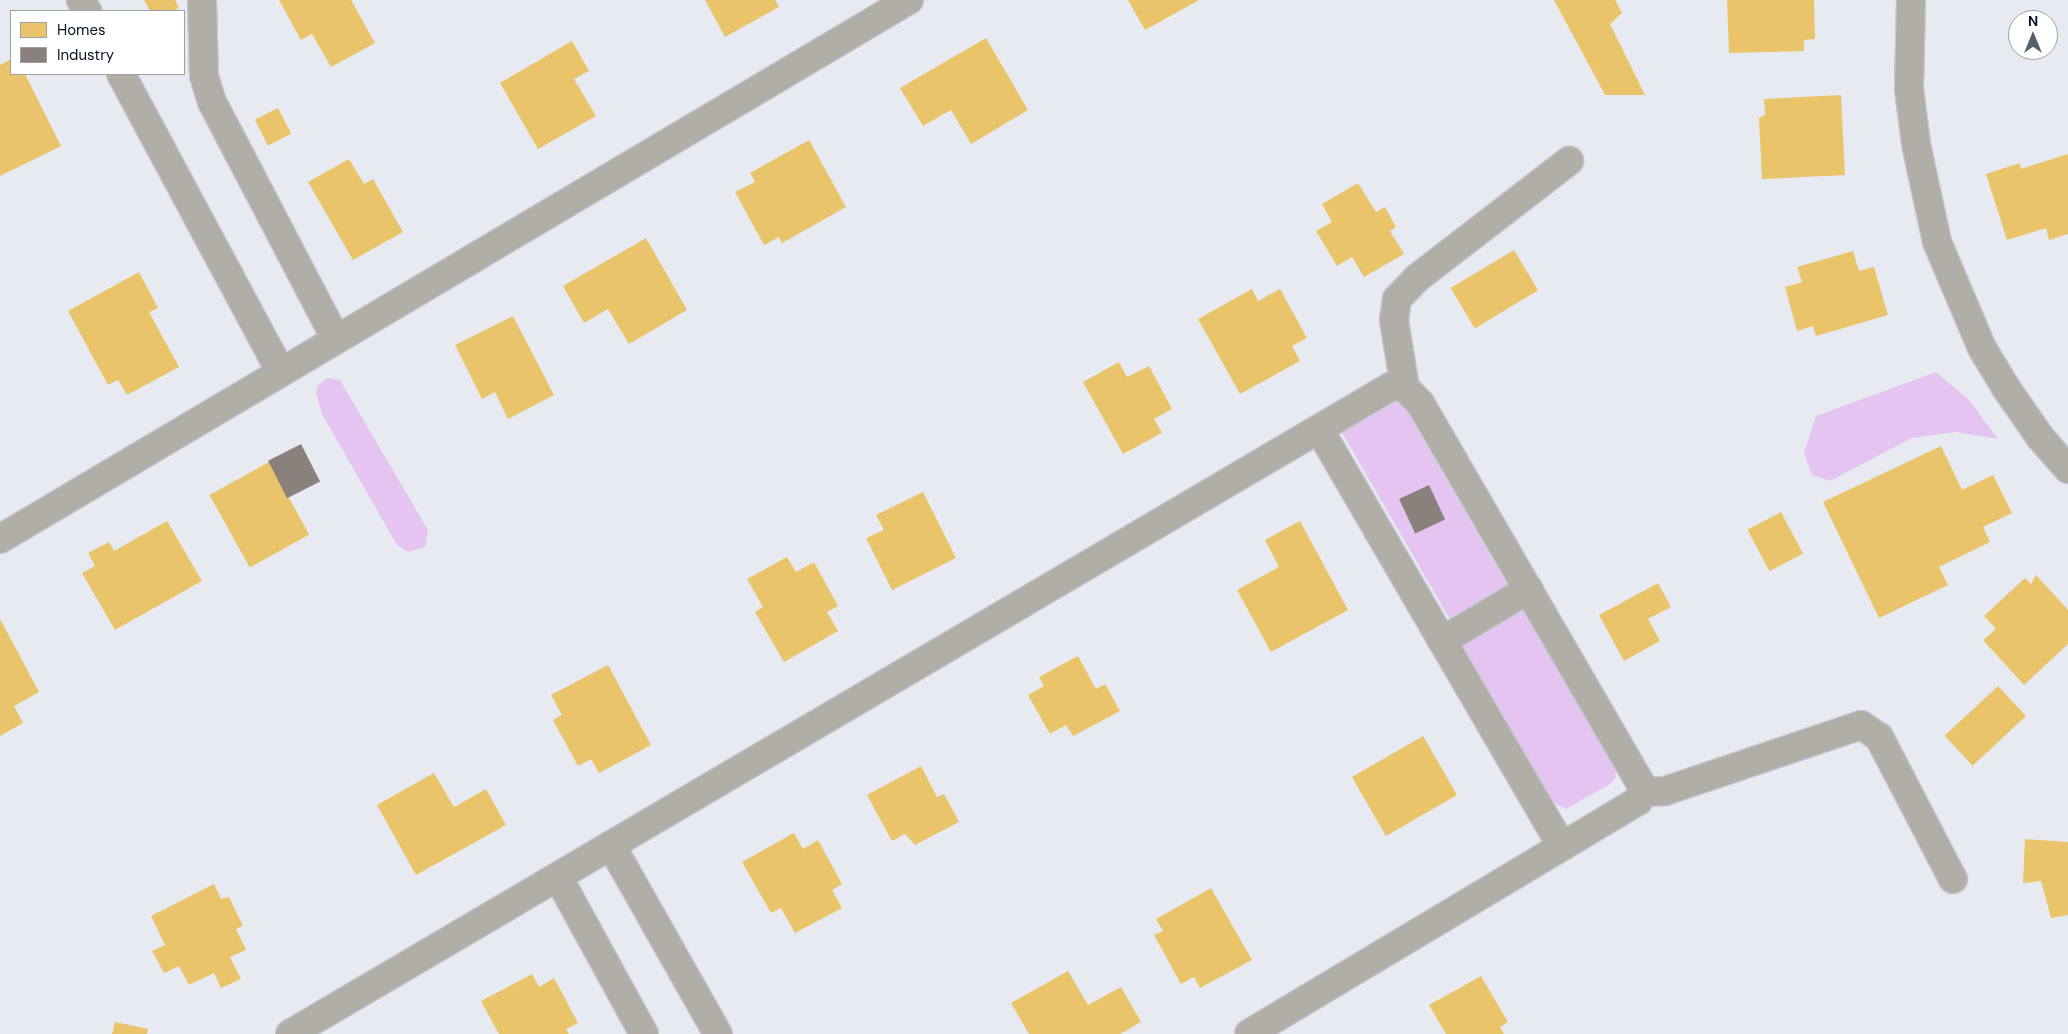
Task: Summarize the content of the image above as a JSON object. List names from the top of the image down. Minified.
{"legend":["Homes","Industry"],"north":"top"}
